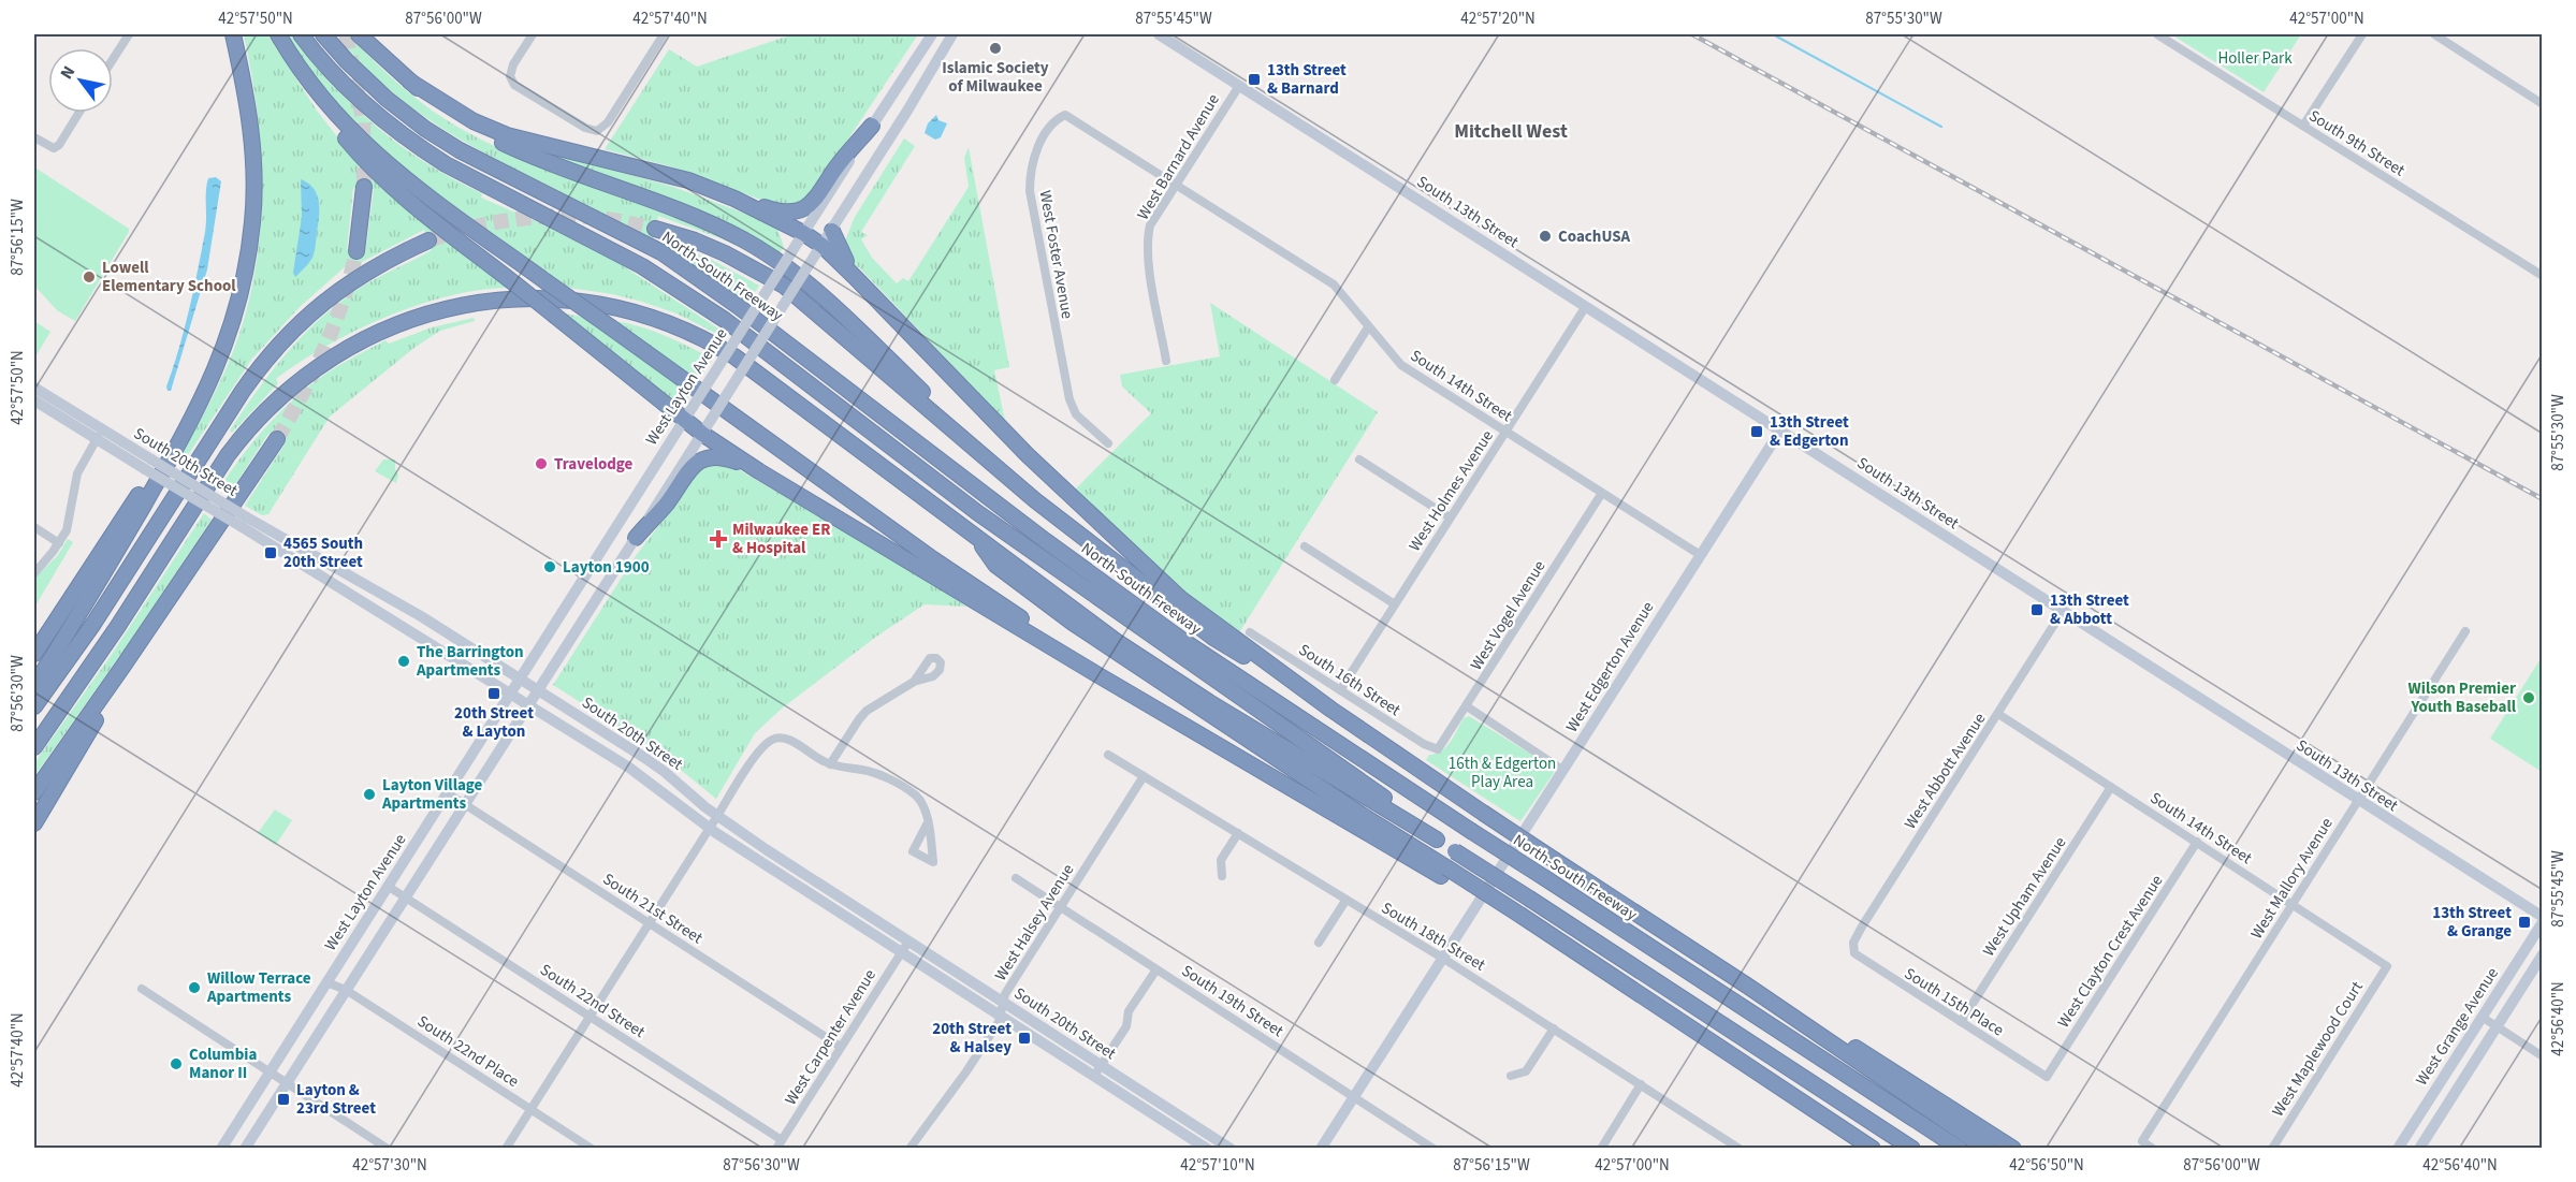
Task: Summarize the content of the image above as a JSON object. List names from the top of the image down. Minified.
{"streets":{"highway":["North-South Freeway"],"street":["South 9th Street","West Barnard Avenue","South 13th Street","West Foster Avenue","South 14th Street","West Layton Avenue","South 20th Street","West Holmes Avenue","West Vogel Avenue","West Edgerton Avenue","South 16th Street","West Abbott Avenue","West Mallory Avenue","West Upham Avenue","South 21st Street","West Halsey Avenue","South 18th Street","West Clayton Crest Avenue","South 22nd Street","South 19th Street","South 15th Place","West Grange Avenue","West Carpenter Avenue","West Maplewood Court","South 22nd Place"]},"crossings":[["West Barnard Avenue","South 13th Street"],["West Barnard Avenue","South 14th Street"],["South 13th Street","West Holmes Avenue"],["South 13th Street","West Edgerton Avenue"],["South 13th Street","West Abbott Avenue"],["South 13th Street","West Mallory Avenue"],["West Foster Avenue","South 14th Street"],["South 14th Street","West Holmes Avenue"],["South 14th Street","West Vogel Avenue"],["South 14th Street","West Edgerton Avenue"],["South 14th Street","West Abbott Avenue"],["South 14th Street","West Mallory Avenue"],["South 14th Street","West Upham Avenue"],["South 14th Street","West Clayton Crest Avenue"],["South 14th Street","West Maplewood Court"],["West Layton Avenue","South 20th Street"],["West Layton Avenue","South 21st Street"],["West Layton Avenue","South 22nd Street"],["West Layton Avenue","South 22nd Place"],["South 20th Street","West Halsey Avenue"],["South 20th Street","West Carpenter Avenue"],["West Holmes Avenue","South 16th Street"],["West Vogel Avenue","South 16th Street"],["West Edgerton Avenue","South 18th Street"],["West Edgerton Avenue","South 19th Street"],["West Abbott Avenue","South 15th Place"],["West Upham Avenue","South 15th Place"],["South 21st Street","West Carpenter Avenue"],["West Halsey Avenue","South 18th Street"],["West Halsey Avenue","South 19th Street"],["West Clayton Crest Avenue","South 15th Place"],["South 22nd Street","West Carpenter Avenue"]],"districts":["Mitchell West"],"parks":["Holler Park","16th & Edgerton Play Area"],"places":{"other":["Islamic Society of Milwaukee","CoachUSA","Lowell Elementary School","Travelodge","Layton 1900","The Barrington Apartments","Wilson Premier Youth Baseball","Layton Village Apartments","Willow Terrace Apartments","Columbia Manor II"],"transit":["13th Street & Barnard","13th Street & Edgerton","4565 South 20th Street","13th Street & Abbott","20th Street & Layton","13th Street & Grange","20th Street & Halsey","Layton & 23rd Street"],"health":["Milwaukee ER & Hospital"]},"north":"top left","coordinates":["42°57'50\"N","87°56'00\"W","42°57'40\"N","87°55'45\"W","42°57'20\"N","87°55'30\"W","42°57'00\"N","87°56'15\"W","87°56'30\"W","42°56'40\"N","42°57'30\"N","42°57'10\"N","42°56'50\"N"]}
